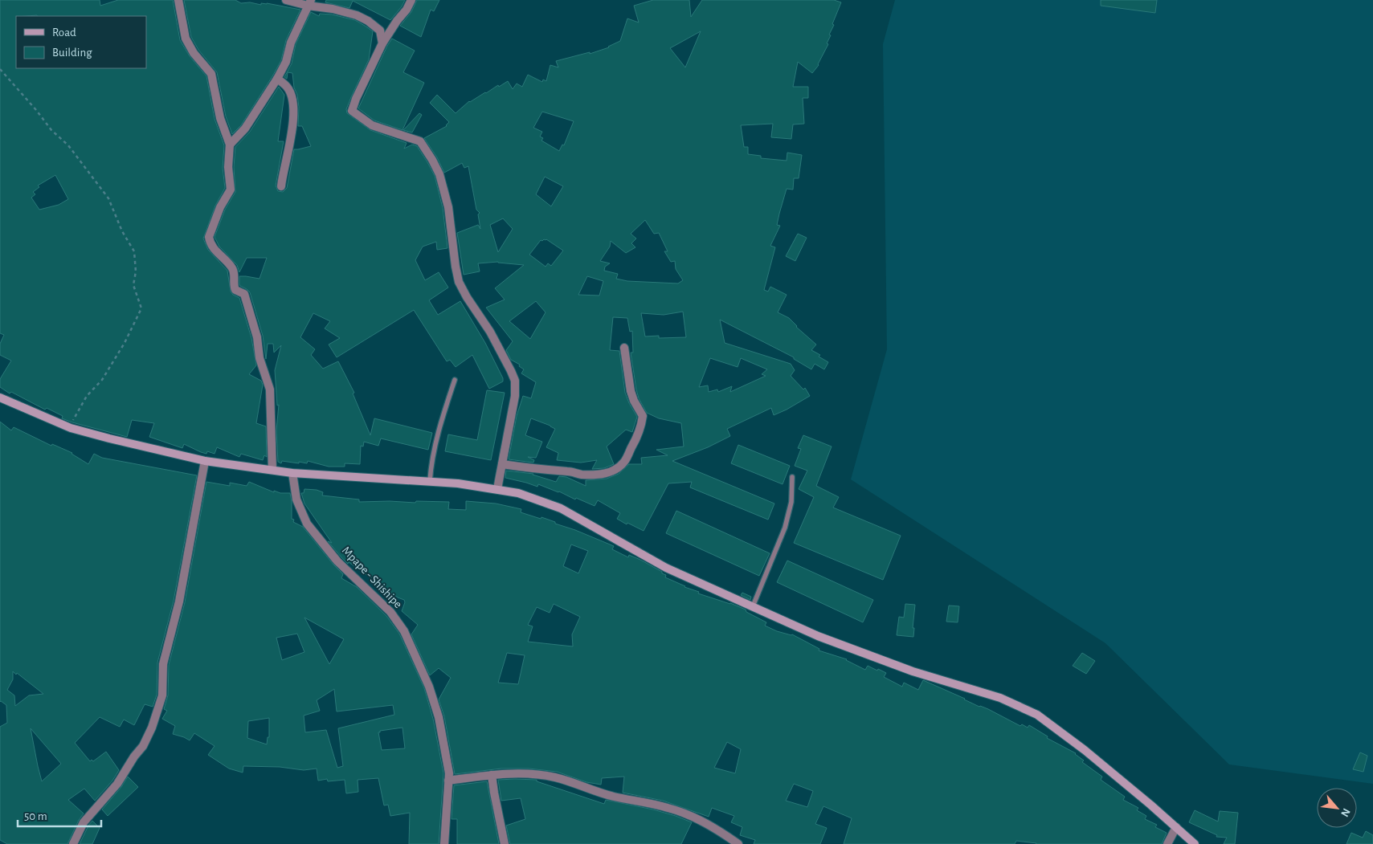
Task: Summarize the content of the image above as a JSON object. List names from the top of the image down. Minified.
{"streets":{"street":["Mpape - Shishipe"]},"legend":["Road","Building"],"scale_bar":"50 m","north":"bottom right"}
